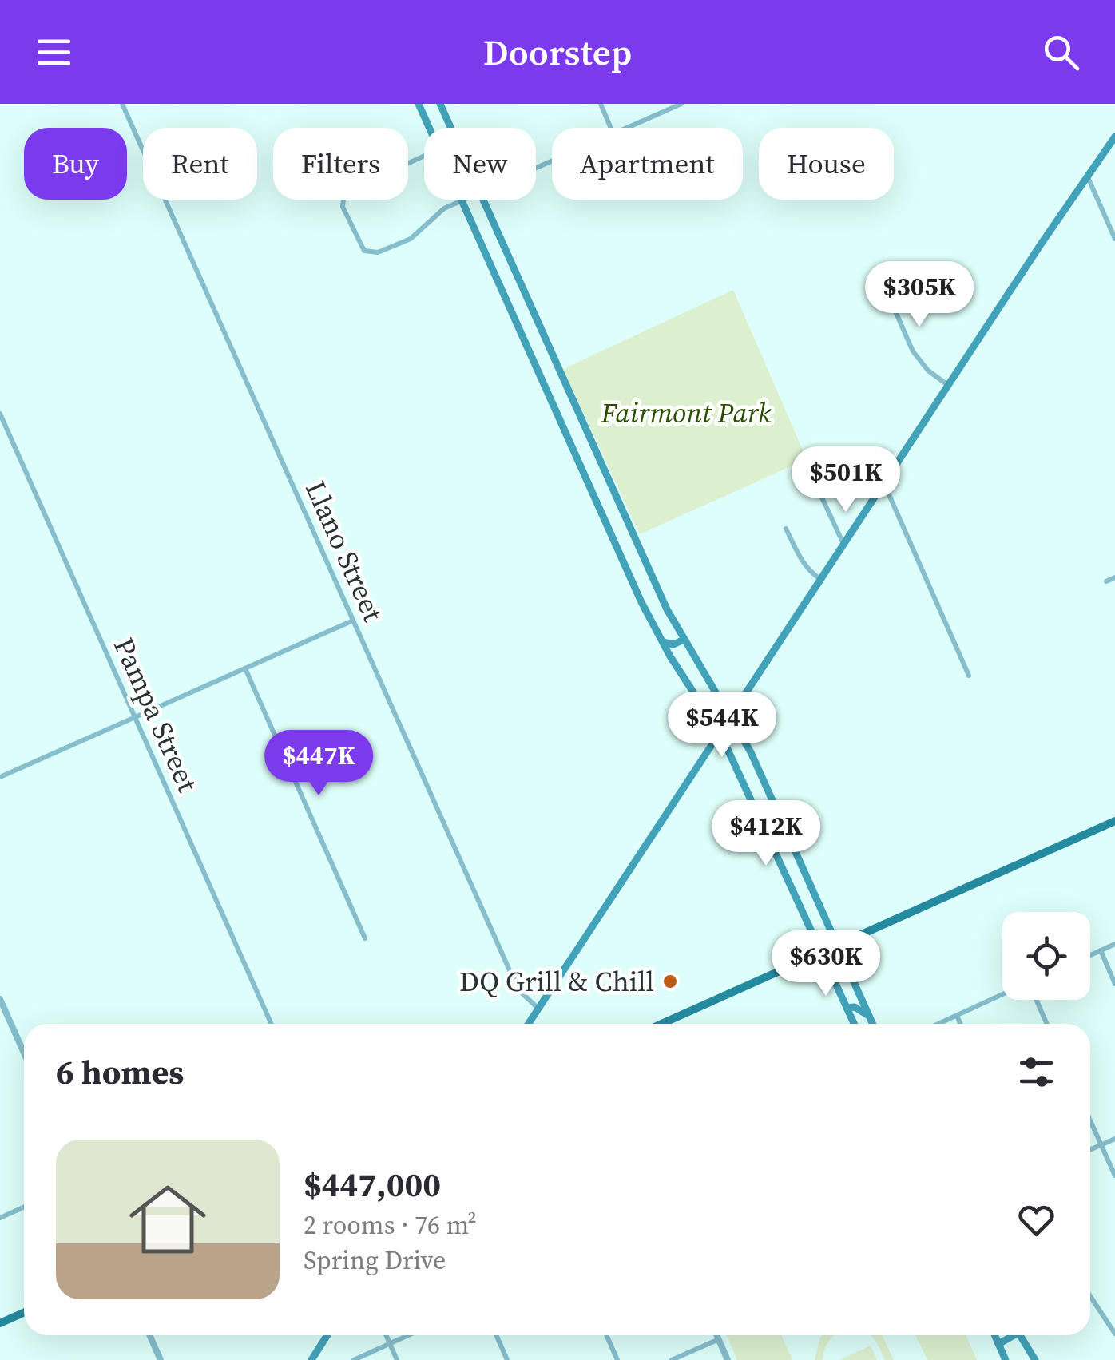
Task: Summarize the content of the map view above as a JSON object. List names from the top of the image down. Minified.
{"streets":{"street":["Llano Street","Pampa Street"]},"parks":["Fairmont Park"],"places":["DQ Grill & Chill"],"page":{"header":"Doorstep","chip":["Buy","Rent","Filters","New","Apartment","House"],"price":["$305K","$501K","$544K","$447K","$412K","$630K"],"heading":"6 homes","list":[{"name":"$447,000","note":"2 rooms · 76 m² · Spring Drive"}]}}
